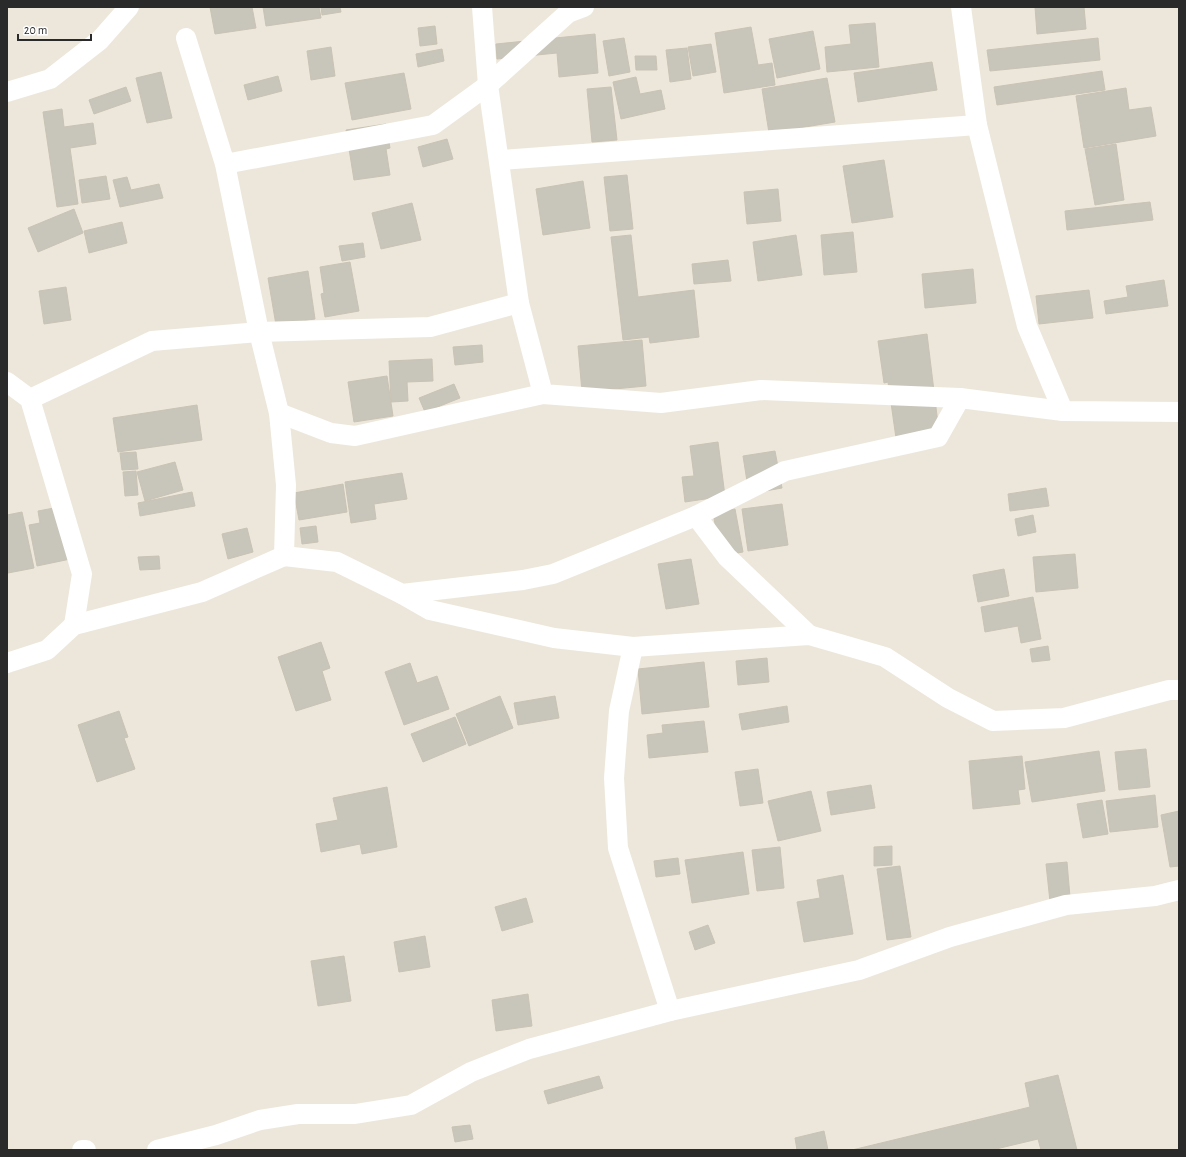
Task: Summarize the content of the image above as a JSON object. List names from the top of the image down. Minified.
{"scale_bar":"20 m"}
